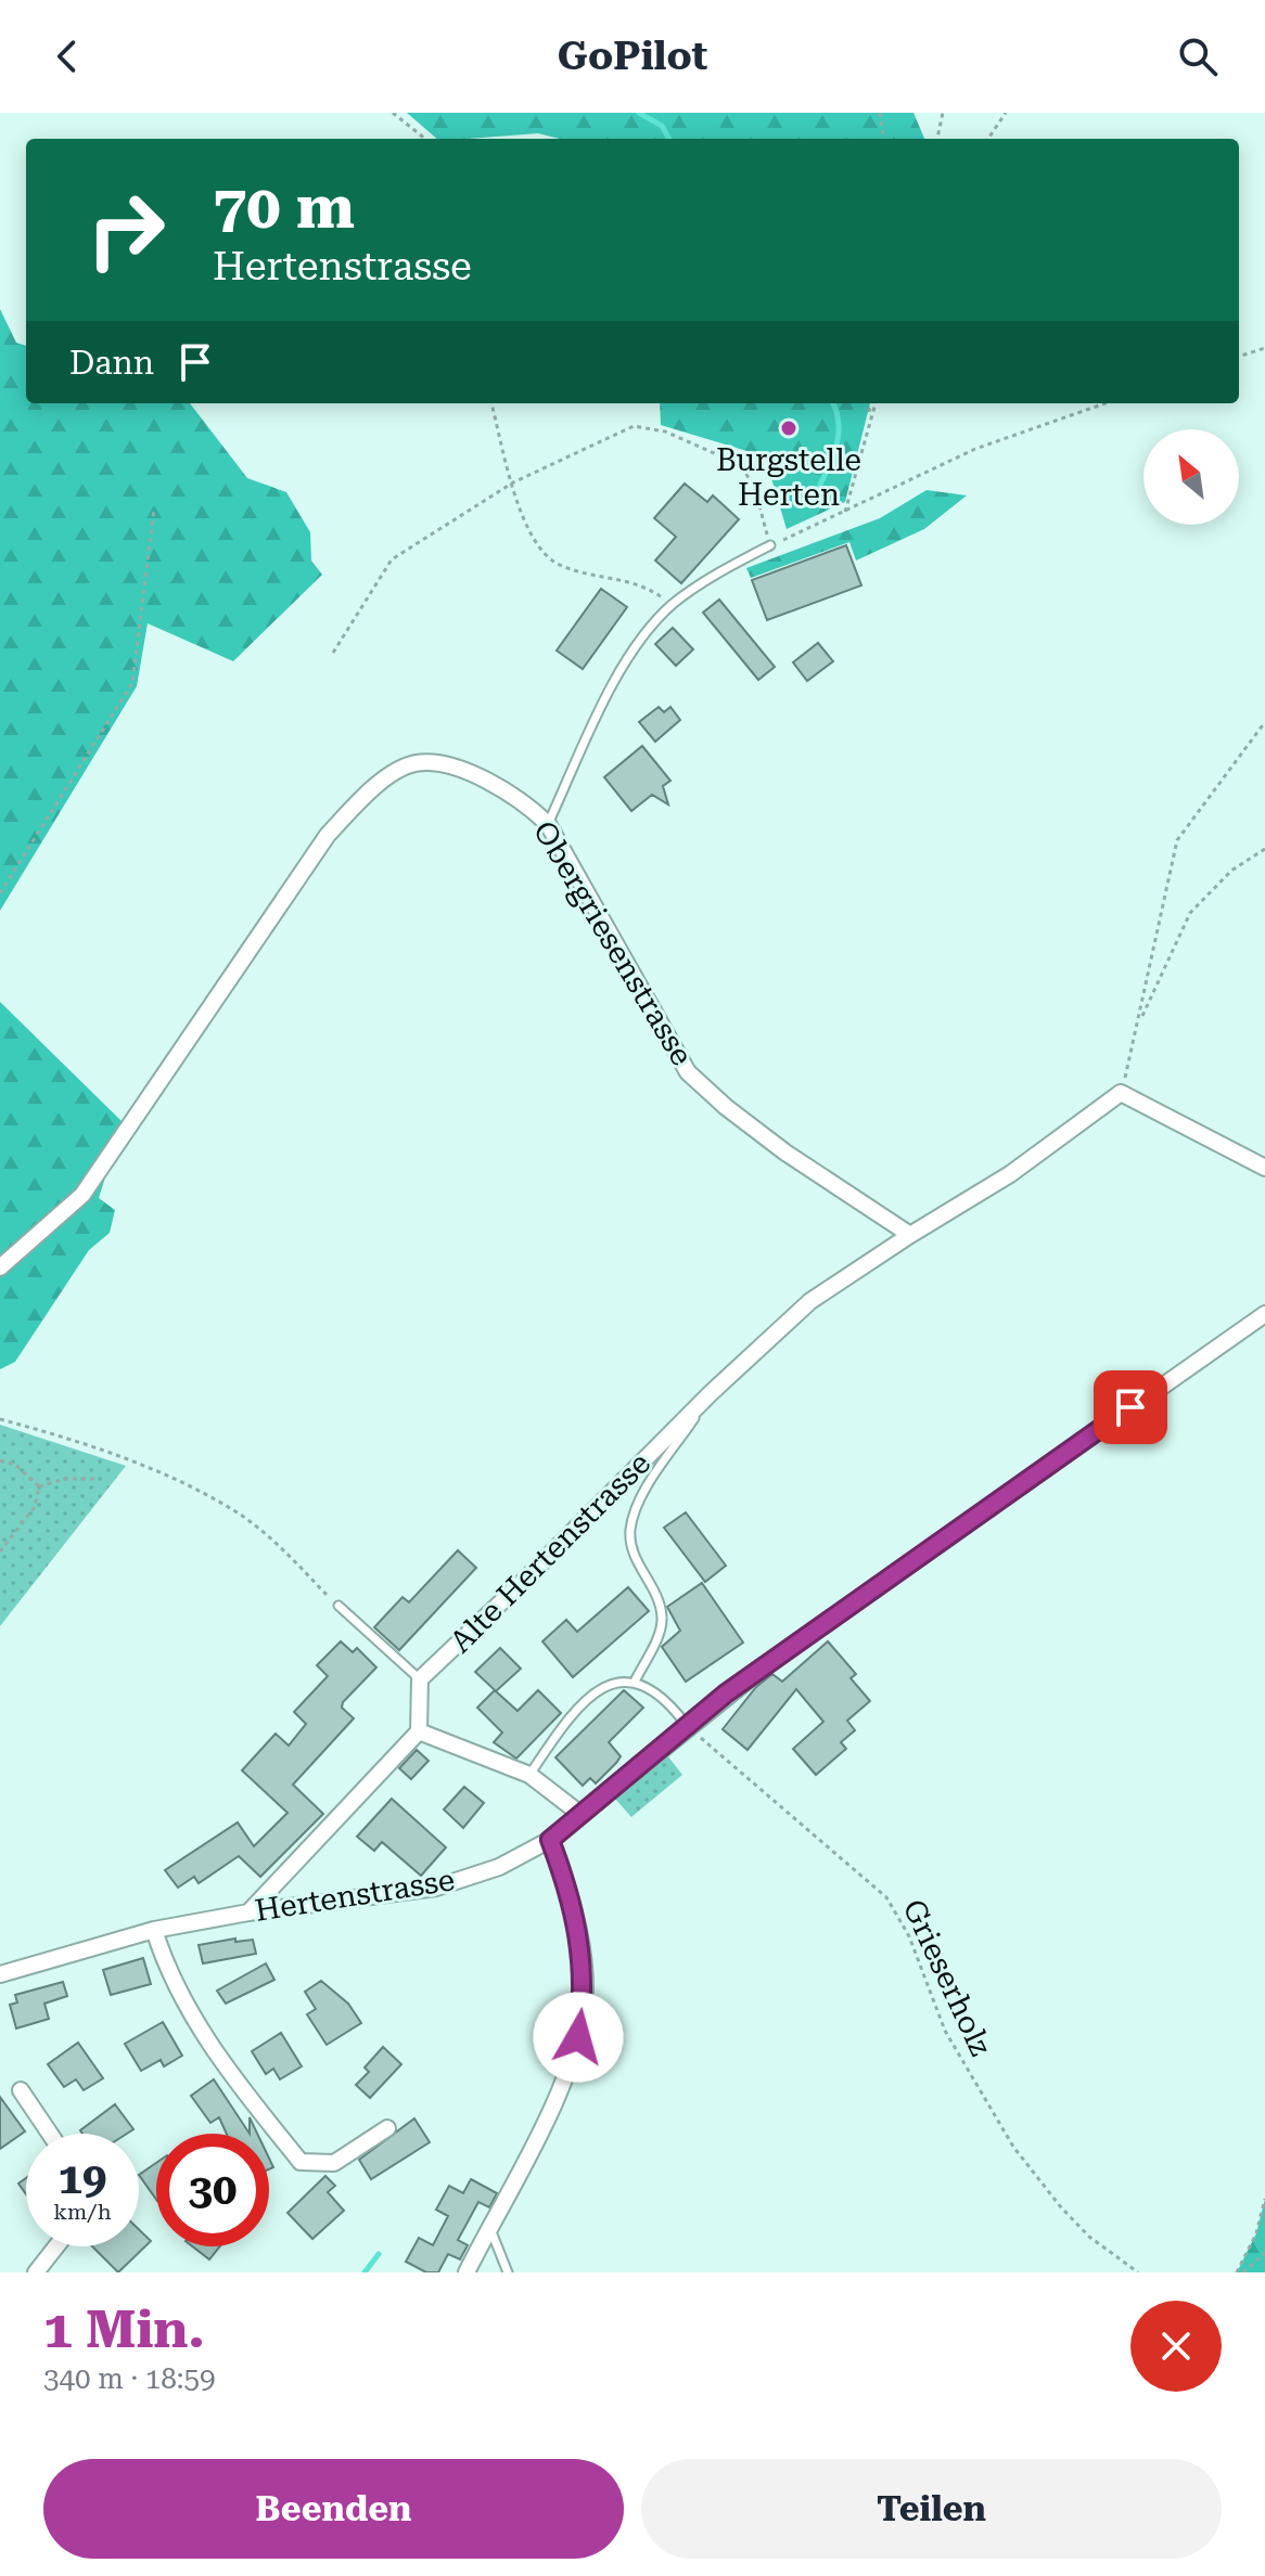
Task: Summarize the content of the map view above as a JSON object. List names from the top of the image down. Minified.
{"streets":{"street":["Obergriesenstrasse","Alte Hertenstrasse","Hertenstrasse"],"path":["Grieserholz"]},"crossings":[["Obergriesenstrasse","Alte Hertenstrasse"],["Hertenstrasse","Grieserholz"]],"places":["Burgstelle Herten"],"north":"top left","page":{"header":"GoPilot","turn":["70 m","Hertenstrasse"],"then":"Dann","speed":"19 km/h","limit":"30","heading":["1 Min.","340 m · 18:59"],"buttons":["Beenden","Teilen"]}}
